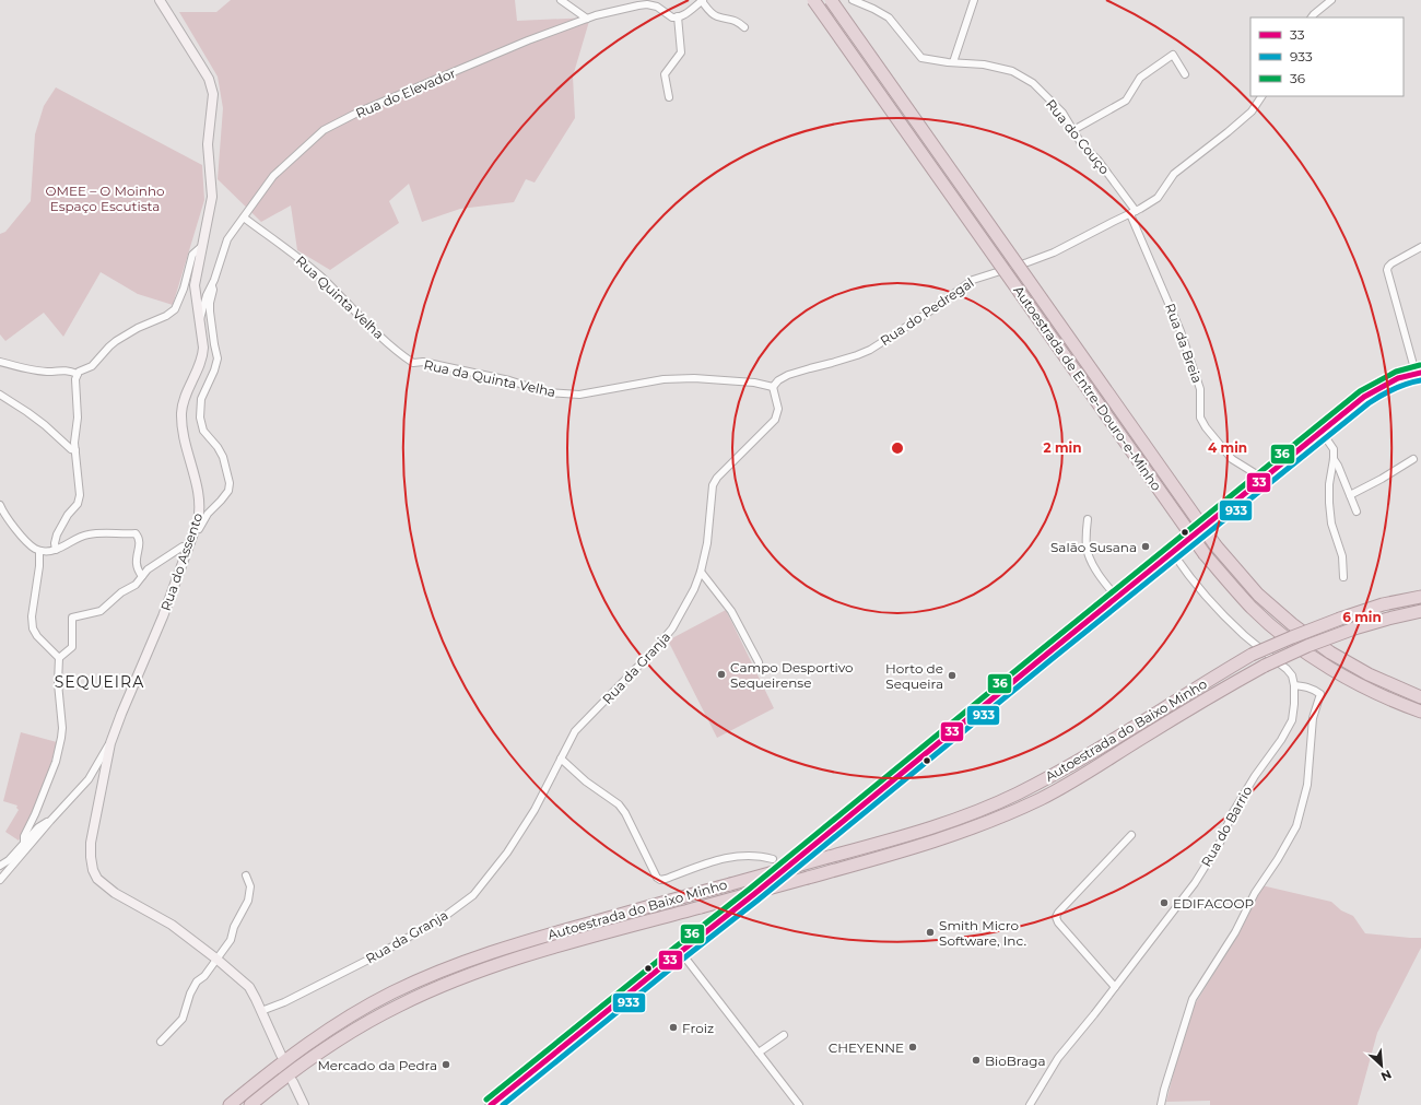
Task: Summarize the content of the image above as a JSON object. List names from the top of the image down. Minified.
{"streets":{"highway":["Autoestrada de Entre-Douro-e-Minho","Autoestrada do Baixo Minho"],"street":["Rua do Elevador","Rua do Couço","Rua Quinta Velha","Rua do Pedregal","Rua da Breia","Rua da Quinta Velha","Rua do Assento","Rua da Granja","Rua do Barrio"]},"crossings":[["Rua do Elevador","Rua Quinta Velha"],["Rua do Elevador","Rua do Assento"],["Rua do Couço","Rua do Pedregal"],["Rua do Couço","Rua da Breia"],["Rua Quinta Velha","Rua da Quinta Velha"],["Rua do Pedregal","Rua da Breia"],["Rua do Pedregal","Rua da Quinta Velha"],["Rua do Pedregal","Rua da Granja"],["Rua da Quinta Velha","Rua da Granja"],["Rua do Assento","Rua da Granja"]],"districts":["SEQUEIRA"],"parks":["OMEE – O Moinho Espaço Escutista"],"places":["Salão Susana","Campo Desportivo Sequeirense","Horto de Sequeira","EDIFACOOP","Smith Micro Software, Inc.","Froiz","CHEYENNE","BioBraga","Mercado da Pedra"],"lines":["transit line 36","transit line 33","transit line 933"],"legend":["33","933","36"],"north":"bottom right","rings":["2 min","4 min","6 min"]}
